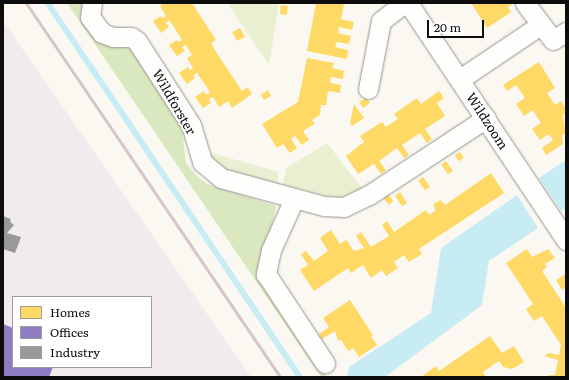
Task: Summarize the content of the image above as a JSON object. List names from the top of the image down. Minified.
{"streets":{"street":["Wildforster","Wildzoom"]},"crossings":[["Wildforster","Wildzoom"]],"legend":["Homes","Offices","Industry"],"scale_bar":"20 m"}
